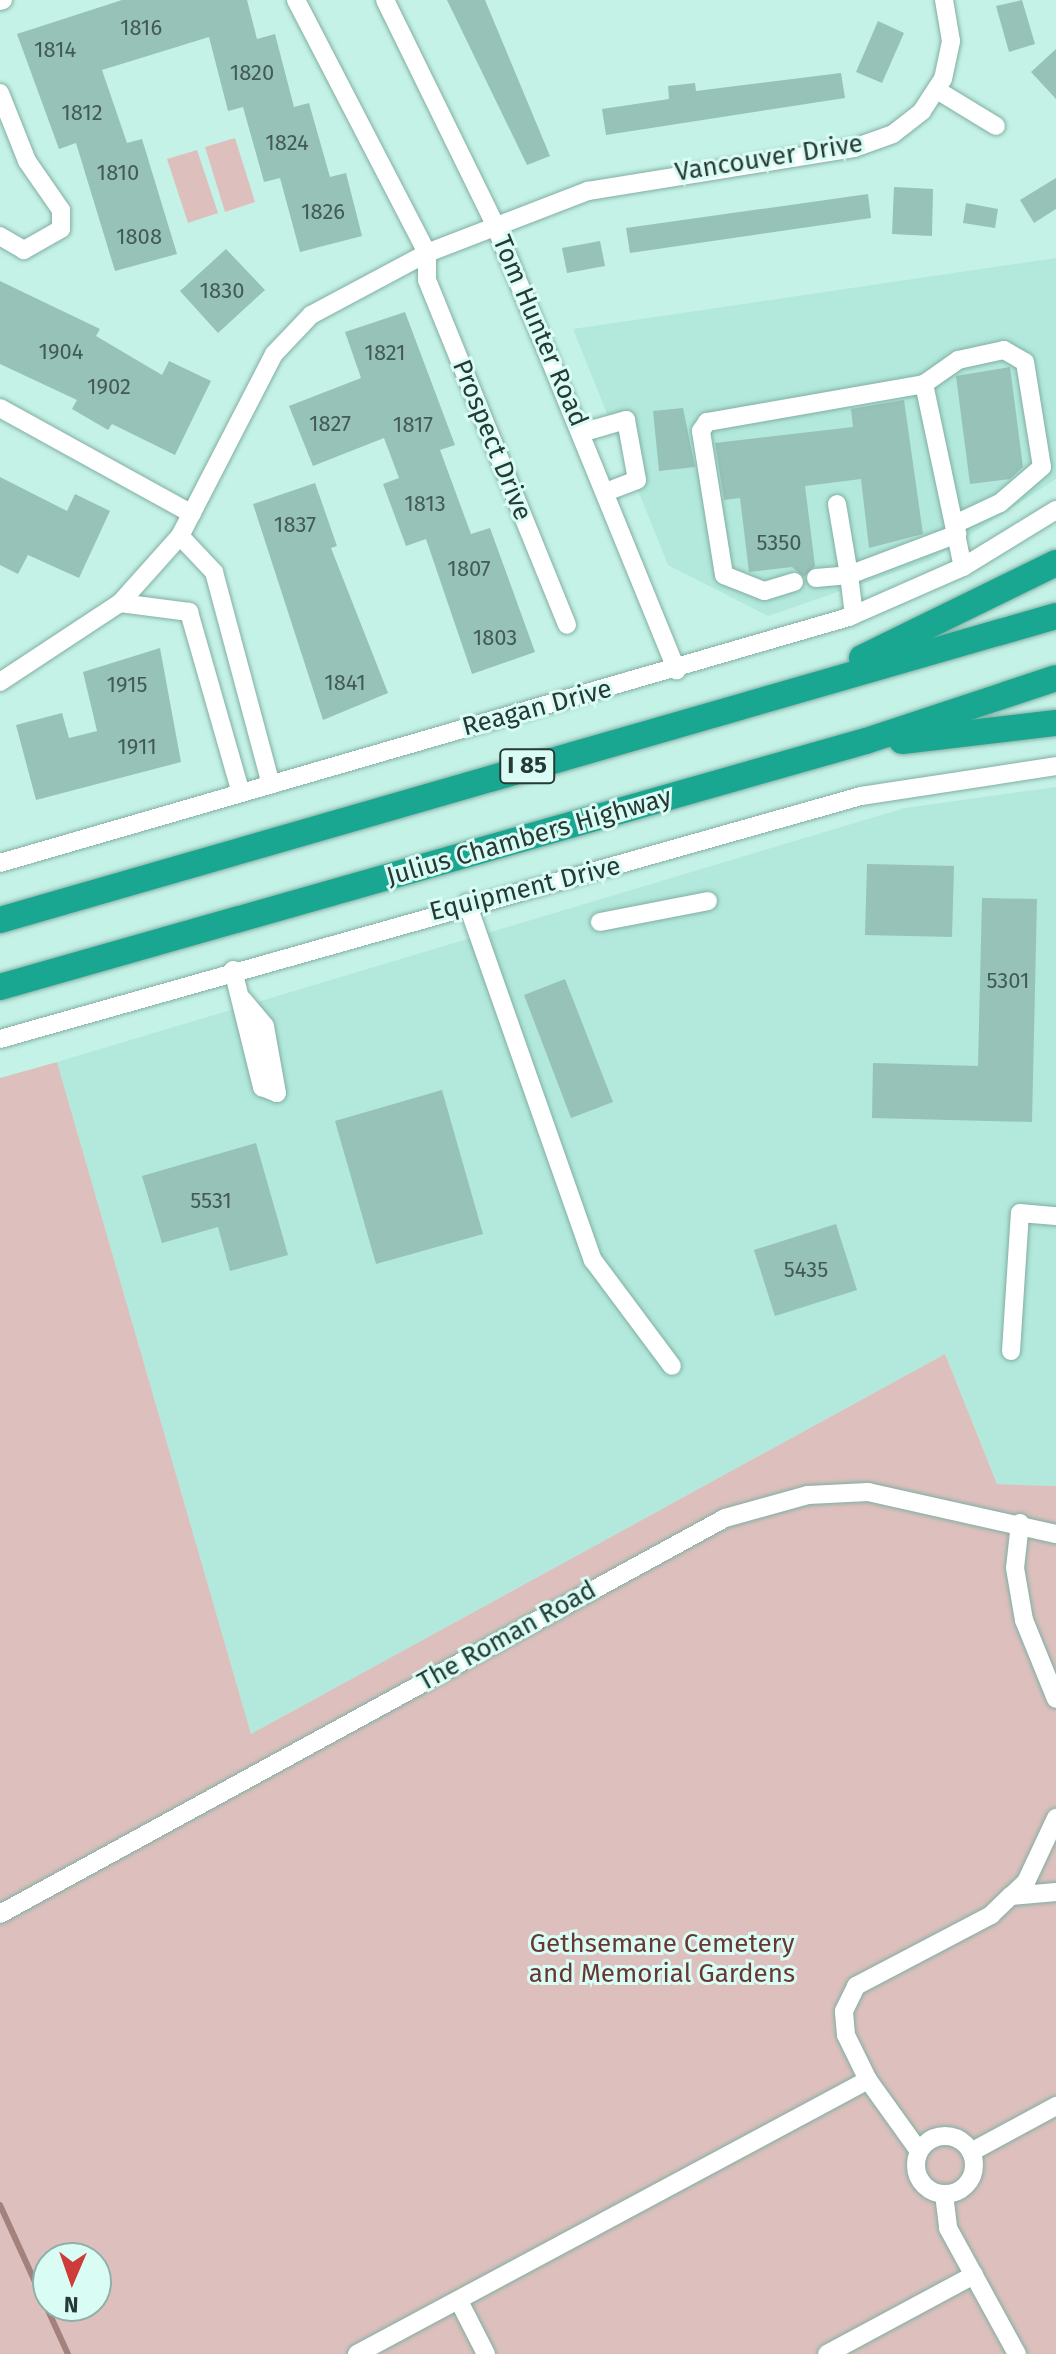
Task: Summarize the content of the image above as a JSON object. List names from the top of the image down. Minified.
{"streets":{"highway":["I 85","Julius Chambers Highway"],"street":["Vancouver Drive","Tom Hunter Road","Prospect Drive","Reagan Drive","Equipment Drive","The Roman Road"]},"crossings":[["Vancouver Drive","Tom Hunter Road"],["Tom Hunter Road","Reagan Drive"]],"parks":["Gethsemane Cemetery and Memorial Gardens"],"house_numbers":["1816","1814","1820","1812","1824","1810","1826","1808","1830","1904","1821","1902","1827","1817","1813","1837","5350","1807","1803","1841","1915","1911","5301","5531","5435"],"north":"bottom"}
